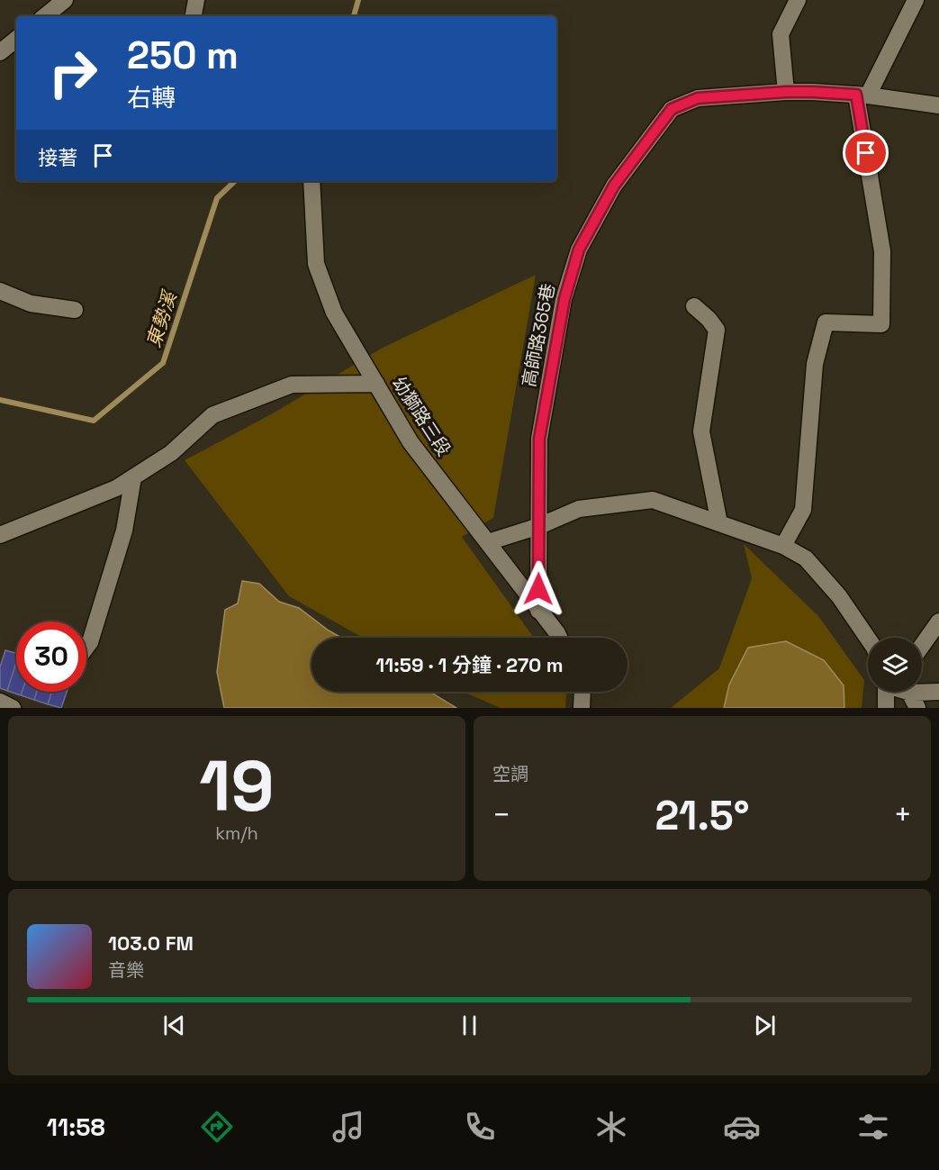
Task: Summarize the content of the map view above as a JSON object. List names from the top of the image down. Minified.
{"streets":{"street":["高師路365巷","幼獅路三段"]},"crossings":[["高師路365巷","幼獅路三段"]],"water":["東勢溪"],"page":{"turn":["250 m","右轉"],"then":"接著","limit":"30","trip":"11:59 · 1 分鐘 · 270 m","tile":[["19","km/h"],"空調"],"heat":["−","21.5°","+"],"song":["103.0 FM","音樂"],"tabs":"11:58"}}
